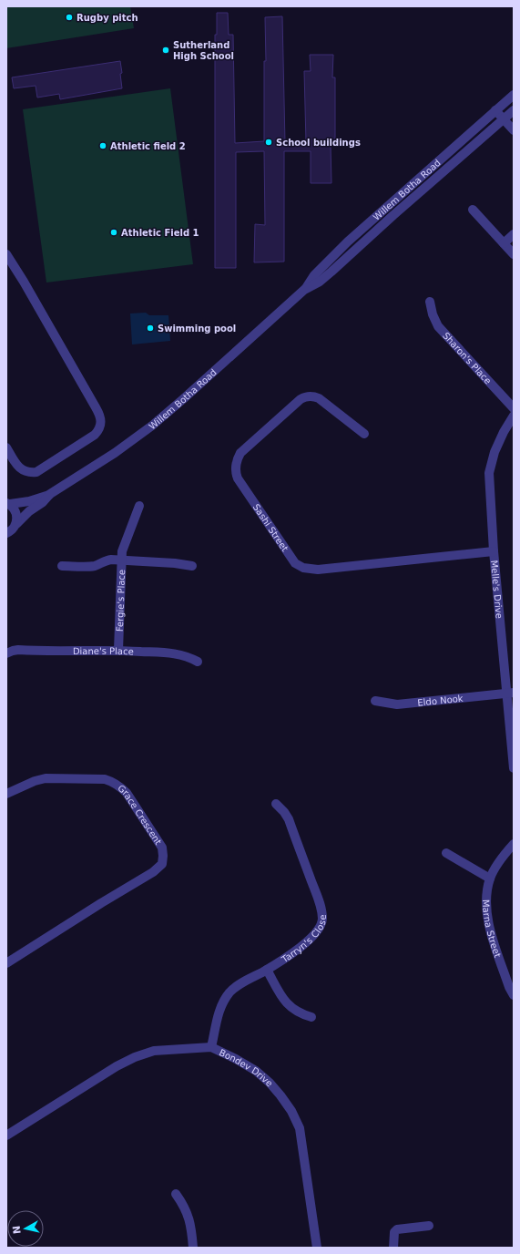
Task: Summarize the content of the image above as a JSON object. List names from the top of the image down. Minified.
{"streets":{"street":["Willem Botha Road","Sharon's Place","Sashi Street","Melle's Drive","Fergie's Place","Diane's Place","Eldo Nook","Grace Crescent","Marna Street","Tarryn's Close","Bondev Drive"]},"crossings":[["Sashi Street","Melle's Drive"],["Melle's Drive","Eldo Nook"],["Fergie's Place","Diane's Place"],["Tarryn's Close","Bondev Drive"]],"places":["Rugby pitch","Sutherland High School","School buildings","Athletic field 2","Athletic Field 1","Swimming pool"],"north":"left"}
